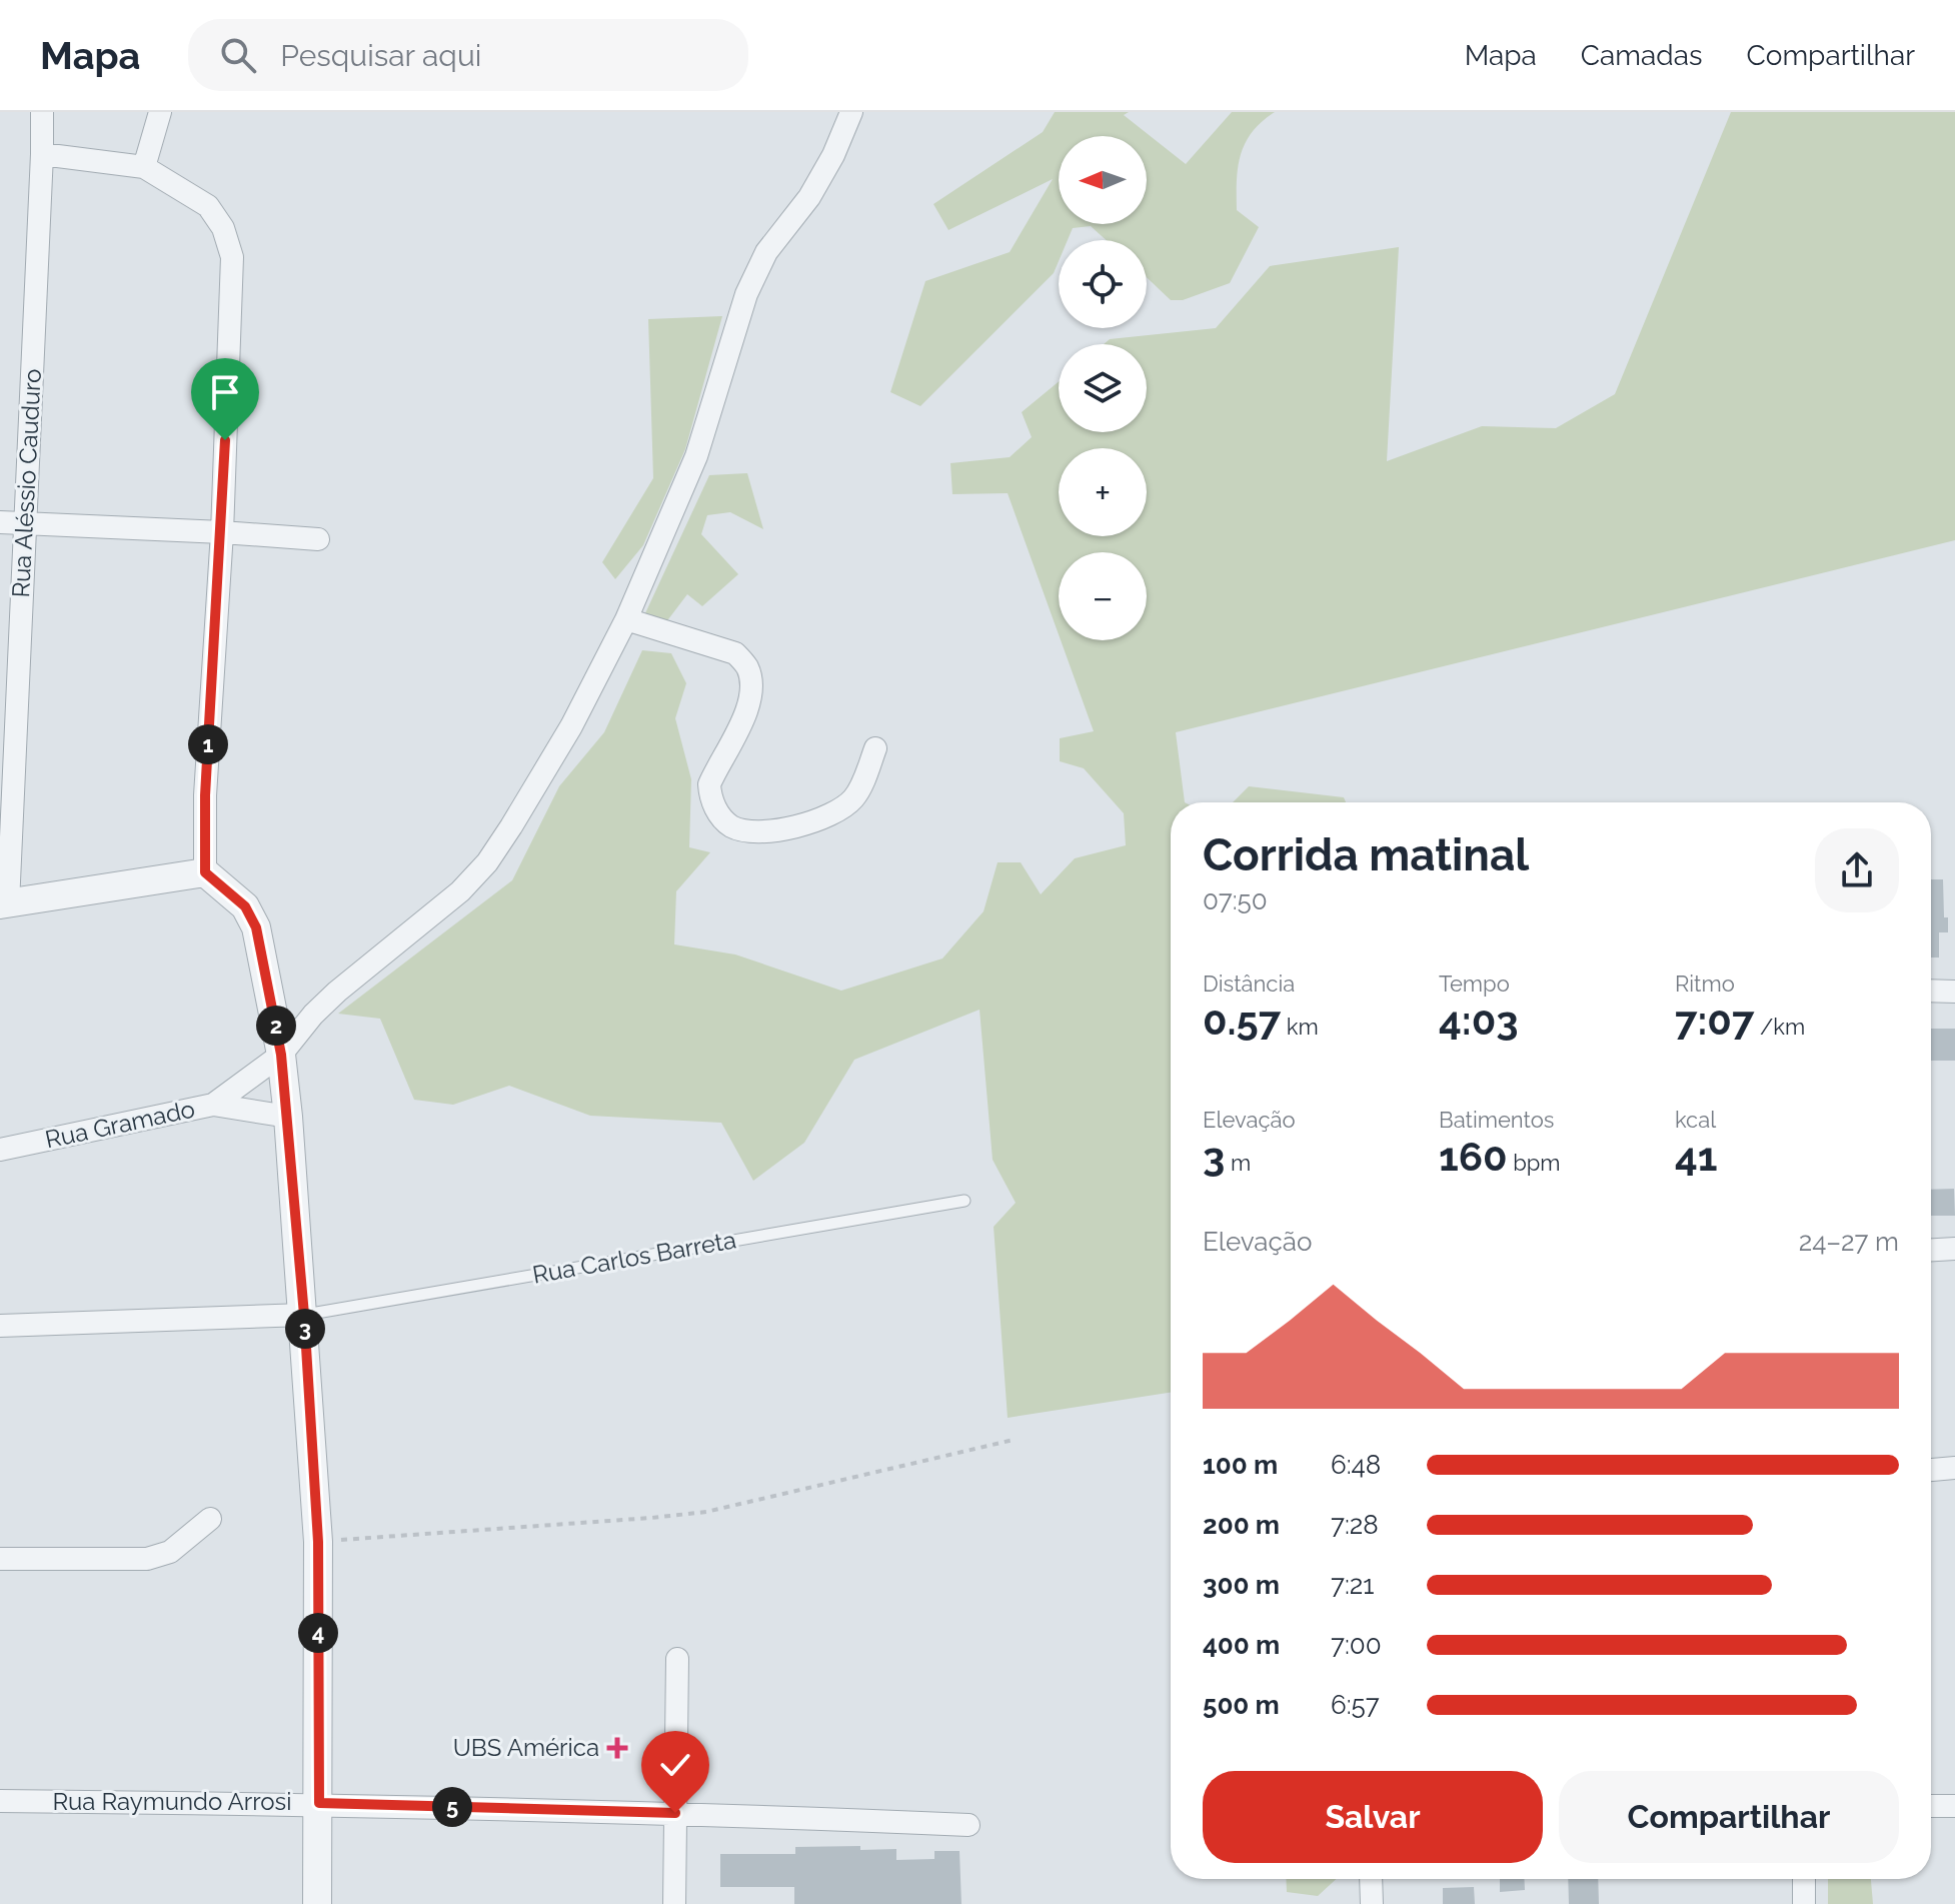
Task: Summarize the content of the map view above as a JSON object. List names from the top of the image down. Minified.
{"streets":{"street":["Rua Aléssio Cauduro","Rua Gramado","Rua Raymundo Arrosi"],"lane":["Rua Carlos Barreta"]},"places":{"health":["UBS América"]},"north":"left","page":{"header":"Mapa","search":"Pesquisar aqui","nav":["Mapa","Camadas","Compartilhar"],"map_buttons":["+","−"],"pins":["1","2","3","4","5"],"heading":["Corrida matinal","07:50"],"stats":[["Distância","0.57 km"],["Tempo","4:03"],["Ritmo","7:07 /km"],["Elevação","3 m"],["Batimentos","160 bpm"],["kcal","41"]],"chart":["Elevação","24–27 m"],"list":[{"name":"100 m","note":"6:48"},{"name":"200 m","note":"7:28"},{"name":"300 m","note":"7:21"},{"name":"400 m","note":"7:00"},{"name":"500 m","note":"6:57"}],"buttons":["Salvar","Compartilhar"]}}
